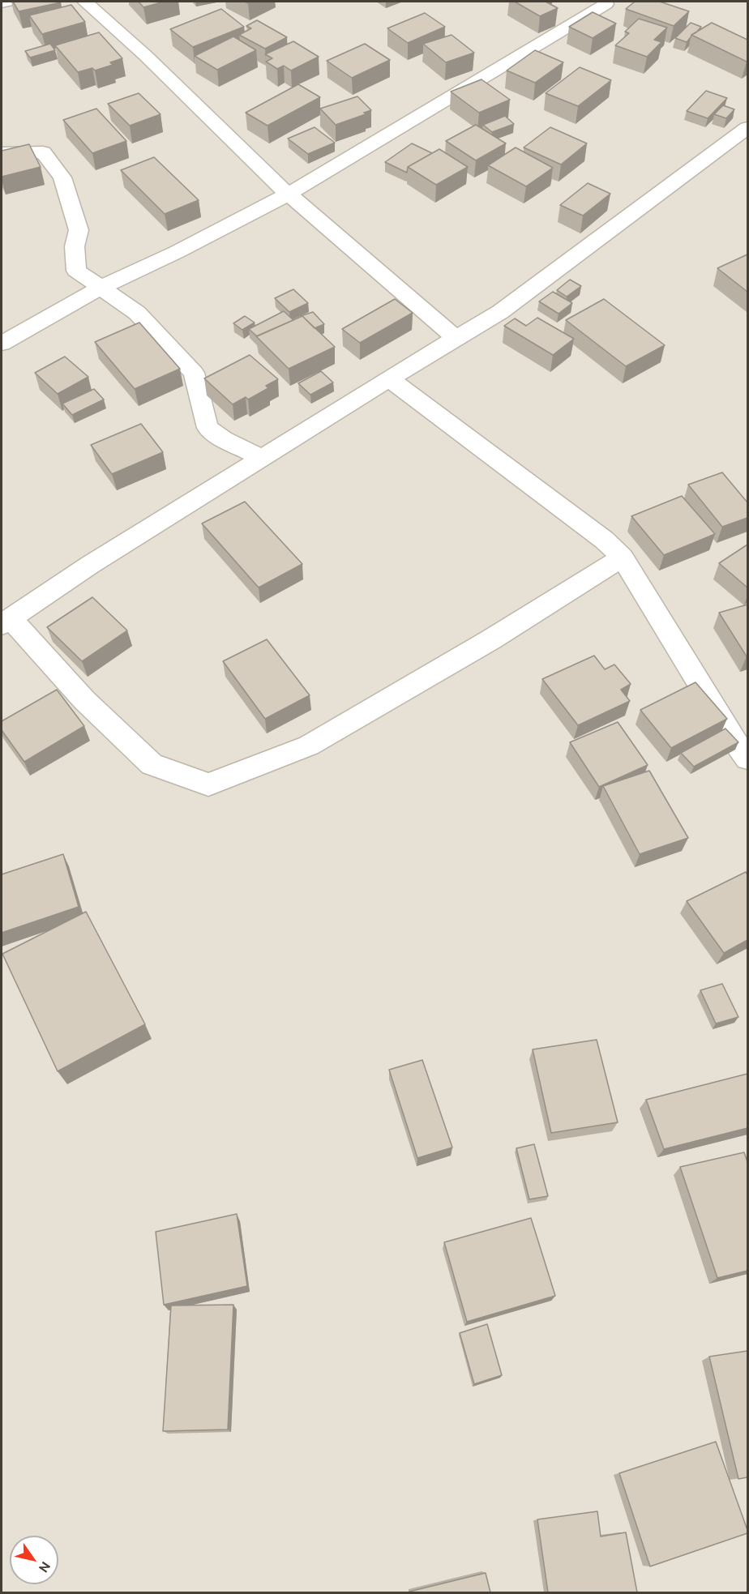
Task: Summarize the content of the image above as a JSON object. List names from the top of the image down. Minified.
{"north":"bottom right"}
